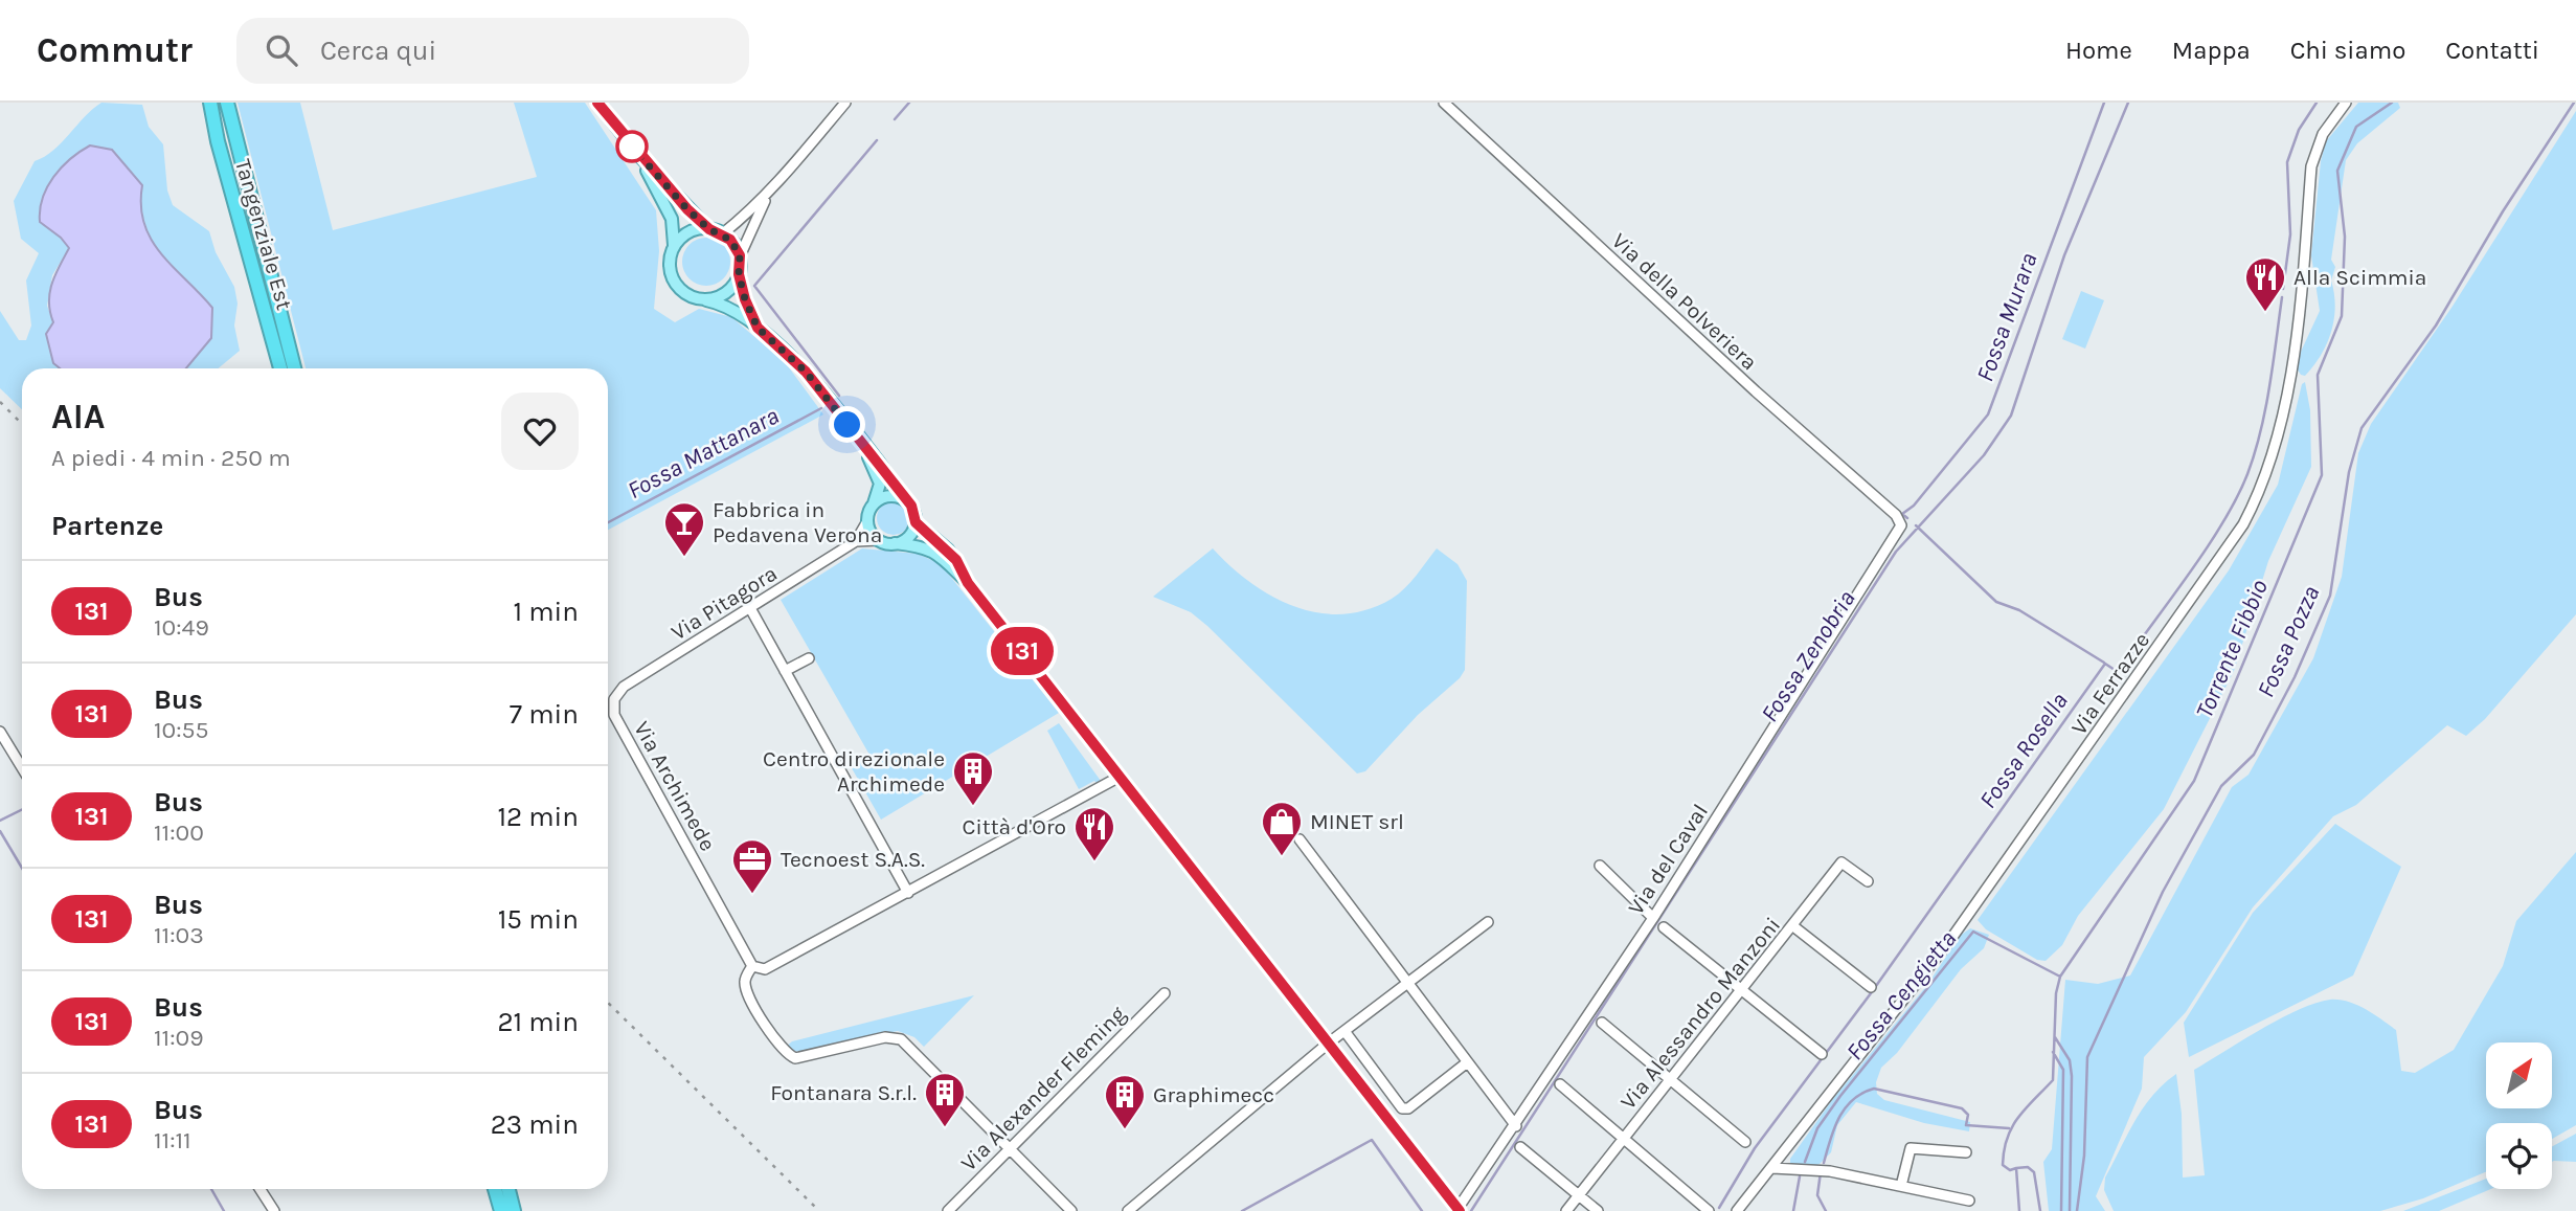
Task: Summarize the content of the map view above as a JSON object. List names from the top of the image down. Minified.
{"streets":{"highway":["Tangenziale Est"],"street":["Via della Polveriera","Via Pitagora","Via Ferrazze","Via Archimede","Via del Caval","Via Alessandro Manzoni","Via Alexander Fleming"]},"crossings":[["Via della Polveriera","Via del Caval"],["Via Pitagora","Via Archimede"]],"water":["Fossa Murara","Fossa Mattanara","Fossa Pozza","Torrente Fibbio","Fossa Zenobria","Fossa Rosella","Fossa Cengietta"],"places":{"restaurant":["Alla Scimmia","Città d'Oro"],"bar":["Fabbrica in Pedavena Verona"],"building":["Centro direzionale Archimede","Fontanara S.r.l.","Graphimecc"],"shop":["MINET srl"],"office":["Tecnoest S.A.S."]},"lines":["bus line 131"],"north":"top right","page":{"header":"Commutr","search":"Cerca qui","nav":["Home","Mappa","Chi siamo","Contatti"],"on_map":"131","heading":[["AIA","A piedi · 4 min · 250 m"],"Partenze"],"list":[{"mark":"131","name":"Bus","note":"10:49","value":"1 min"},{"mark":"131","name":"Bus","note":"10:55","value":"7 min"},{"mark":"131","name":"Bus","note":"11:00","value":"12 min"},{"mark":"131","name":"Bus","note":"11:03","value":"15 min"},{"mark":"131","name":"Bus","note":"11:09","value":"21 min"},{"mark":"131","name":"Bus","note":"11:11","value":"23 min"}]}}
